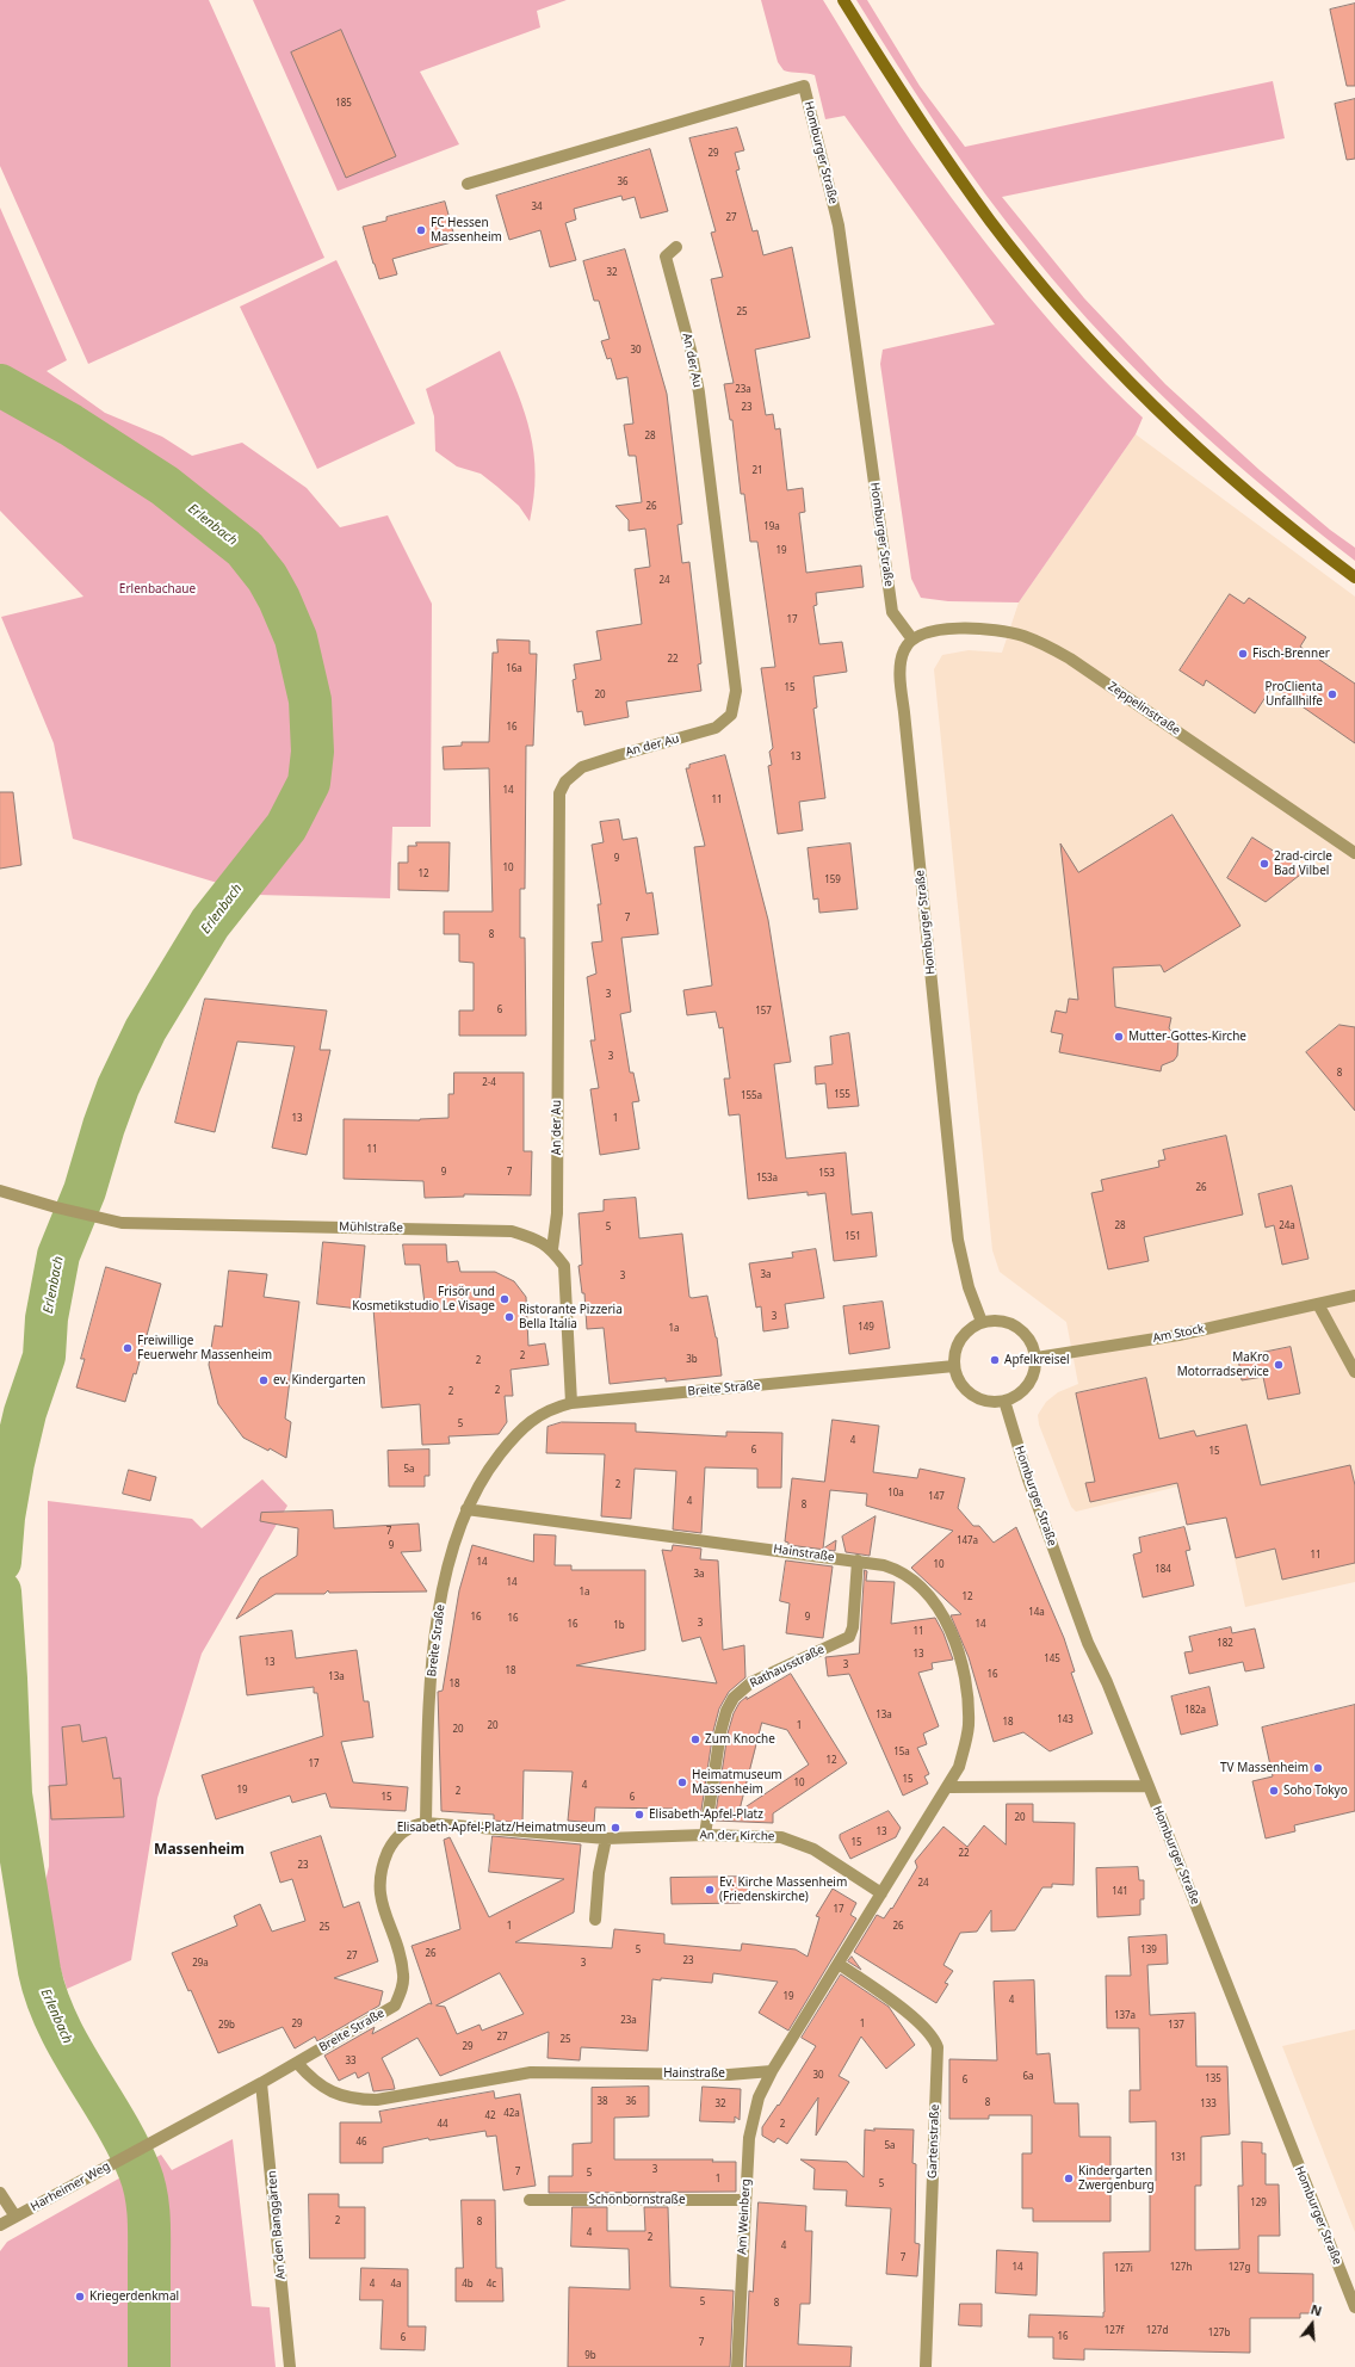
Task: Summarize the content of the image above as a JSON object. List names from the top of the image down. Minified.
{"streets":{"street":["Homburger Straße","An der Au","Zeppelinstraße","Mühlstraße","Am Stock","Breite Straße","Hainstraße","Rathausstraße","An der Kirche","Gartenstraße","Harheimer Weg","Schönbornstraße","Am Weinberg","An den Banggärten"]},"crossings":[["Homburger Straße","Zeppelinstraße"],["Homburger Straße","Am Stock"],["Homburger Straße","Breite Straße"],["An der Au","Mühlstraße"],["Mühlstraße","Breite Straße"],["Am Stock","Breite Straße"],["Breite Straße","Hainstraße"],["Breite Straße","An der Kirche"],["Breite Straße","Harheimer Weg"],["Breite Straße","An den Banggärten"],["Hainstraße","Rathausstraße"],["Hainstraße","An der Kirche"],["Hainstraße","Gartenstraße"],["Hainstraße","Am Weinberg"],["Rathausstraße","An der Kirche"],["Schönbornstraße","Am Weinberg"]],"districts":["Massenheim"],"water":["Erlenbach"],"parks":["Erlenbachaue"],"places":["FC Hessen Massenheim","Fisch-Brenner","ProClienta Unfallhilfe","2rad-circle Bad Vilbel","Mutter-Gottes-Kirche","Frisör und Kosmetikstudio Le Visage","Ristorante Pizzeria Bella Italia","Freiwillige Feuerwehr Massenheim","Apfelkreisel","MaKro Motorradservice","ev. Kindergarten","Zum Knoche","TV Massenheim","Heimatmuseum Massenheim","Soho Tokyo","Elisabeth-Apfel-Platz","Elisabeth-Apfel-Platz/Heimatmuseum","Ev. Kirche Massenheim (Friedenskirche)","Kindergarten Zwergenburg","Kriegerdenkmal"],"house_numbers":["185","29","36","34","27","32","25","30","23a","23","28","21","26","19a","19","24","17","22","16a","15","20","16","13","14","11","9","10","12","159","7","8","3","6","157","3","8","2-4","155","155a","13","1","11","9","7","153","153a","26","28","24a","5","151","3a","3","3","149","1a","2","3b","2","2","2","5","4","6","15","5a","2","10a","147","4","8","7","147a","9","11","14","10","184","3a","14","1a","12","14a","16","9","16","3","16","14","1b","11","182","13","145","13","3","18","16","13a","18","182a","13a","143","18","20","1","20","15a","12","17","15","10","4","19","2","15","6","20","13","15","22","23","24","141","17","1","26","25","5","139","26","27","23","29a","3","19","4","137a","23a","29","1","29b","137","27","25","29","33","30","6a","135","6","38","36","8","32","133","42a","42","44","2","46","5a","131","3","7","5","1","5","129","2","8","4","2","4","7","14","127h","127g","127i","4","4a","4b","4c","5","8","127f","127d","127b","16","6","7","9b"],"north":"top"}
